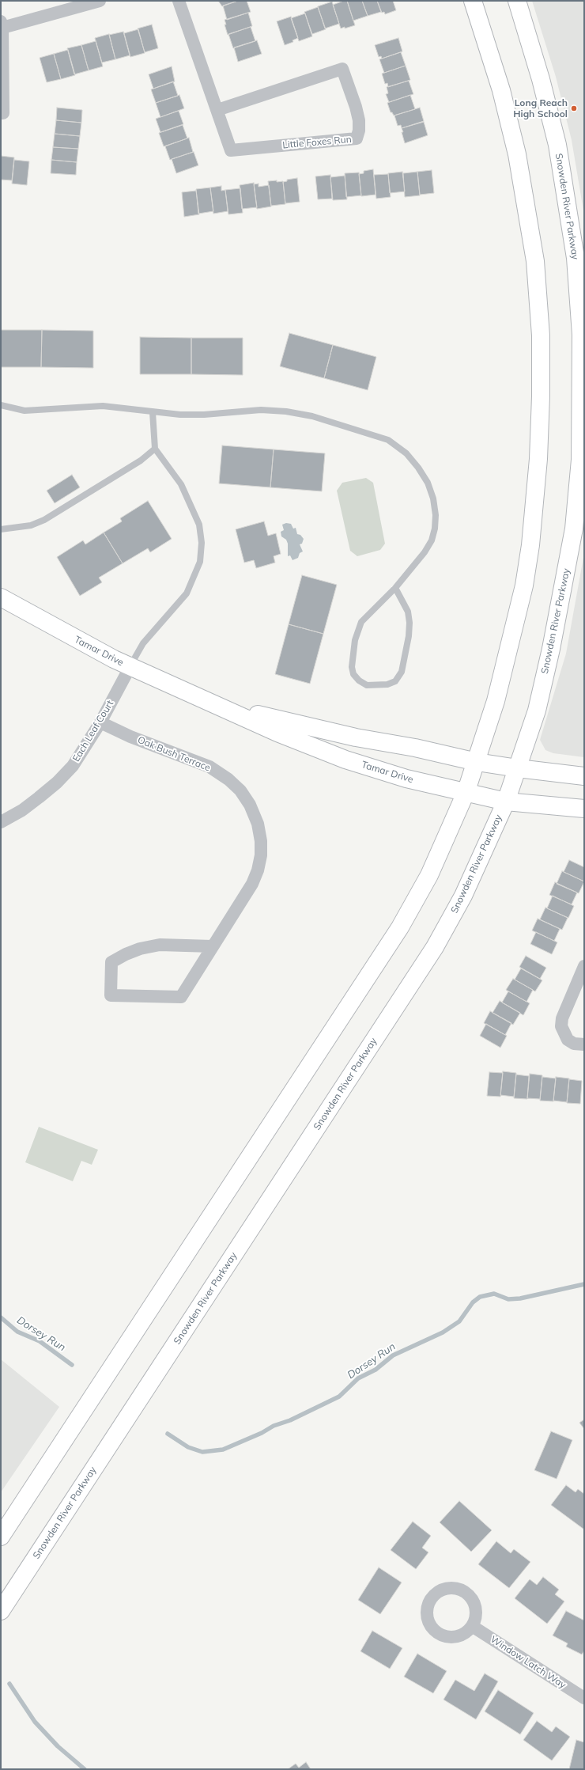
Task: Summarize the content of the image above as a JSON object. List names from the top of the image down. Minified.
{"streets":{"main road":["Snowden River Parkway","Tamar Drive"],"street":["Little Foxes Run","Each Leaf Court","Oak Bush Terrace","Window Latch Way"]},"crossings":[["Snowden River Parkway","Tamar Drive"],["Tamar Drive","Each Leaf Court"],["Each Leaf Court","Oak Bush Terrace"]],"water":["Dorsey Run"],"places":["Long Reach High School"]}
